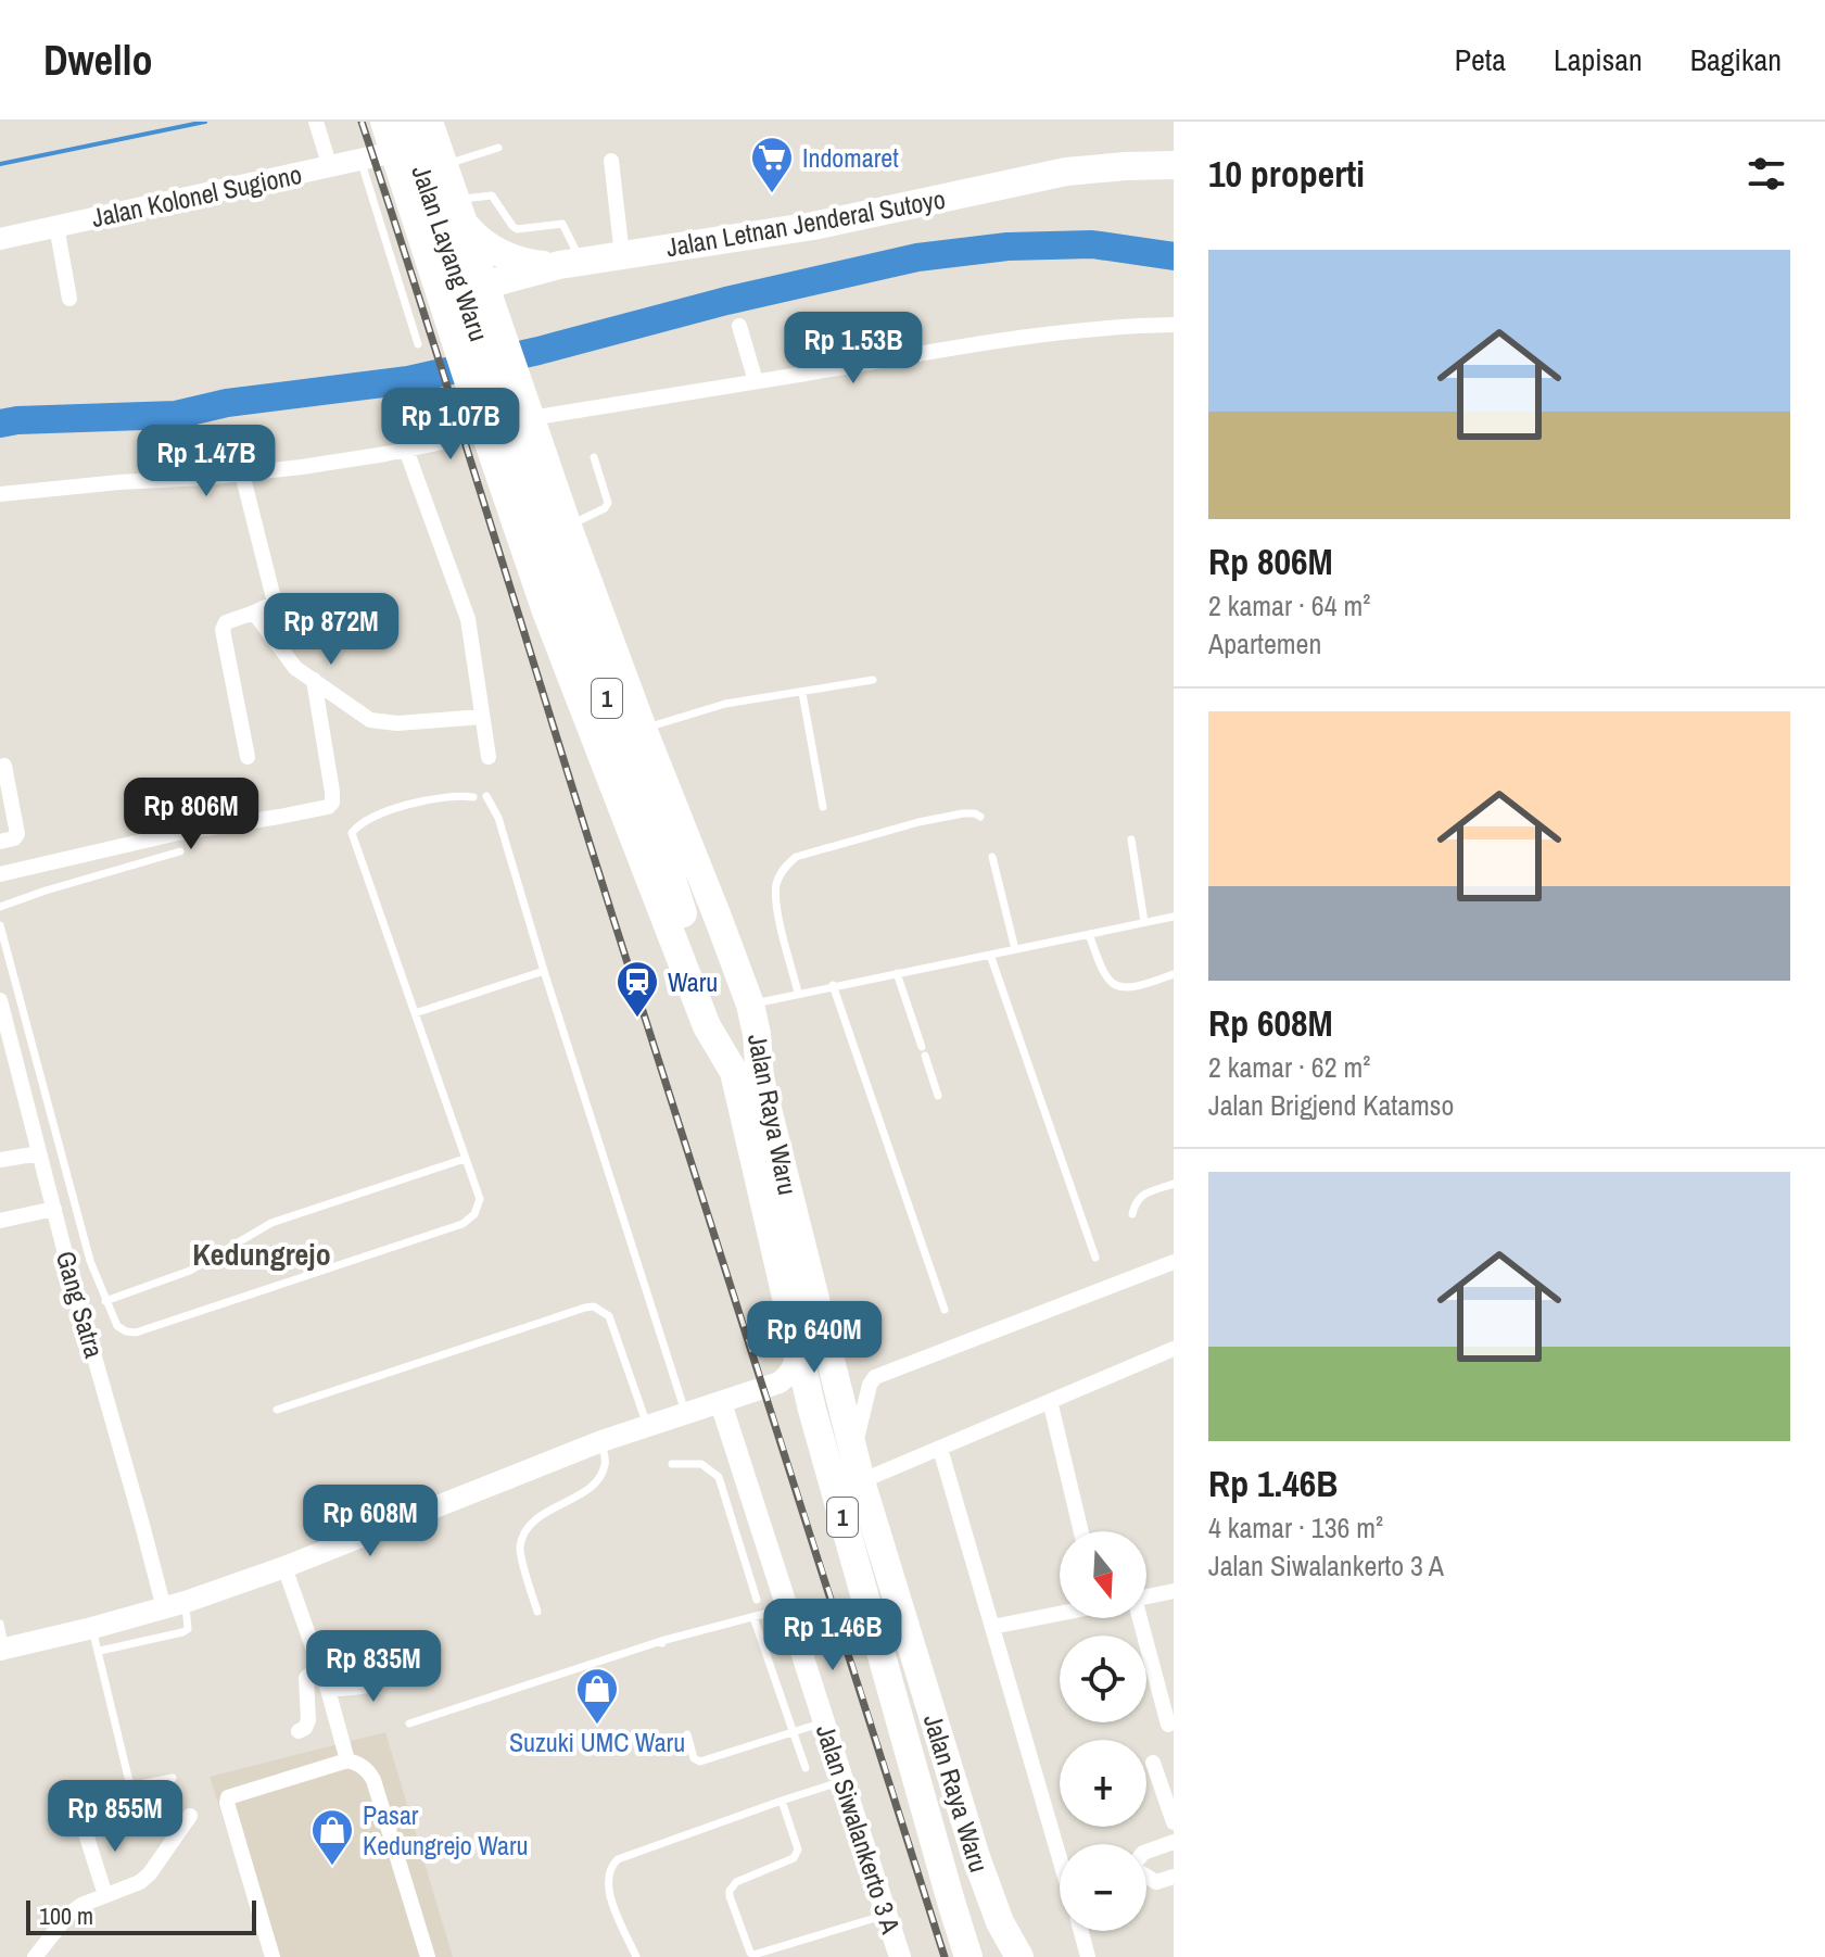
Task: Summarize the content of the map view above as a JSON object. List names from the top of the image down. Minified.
{"streets":{"highway":["Jalan Letnan Jenderal Sutoyo","Jalan Layang Waru","1","Jalan Raya Waru"],"street":["Jalan Kolonel Sugiono","Gang Satra","Jalan Siwalankerto 3 A"]},"crossings":[["Jalan Kolonel Sugiono","Jalan Raya Waru"],["Jalan Letnan Jenderal Sutoyo","Jalan Raya Waru"],["Jalan Layang Waru","Jalan Raya Waru"]],"districts":["Kedungrejo"],"places":{"supermarket":["Indomaret"],"station":["Waru"],"shop":["Suzuki UMC Waru","Pasar Kedungrejo Waru"]},"scale_bar":"100 m","north":"bottom","page":{"header":"Dwello","nav":["Peta","Lapisan","Bagikan"],"heading":"10 properti","list":[{"name":"Rp 806M","note":"2 kamar · 64 m² · Apartemen"},{"name":"Rp 608M","note":"2 kamar · 62 m² · Jalan Brigjend Katamso"},{"name":"Rp 1.46B","note":"4 kamar · 136 m² · Jalan Siwalankerto 3 A"}],"price":["Rp 1.53B","Rp 1.07B","Rp 1.47B","Rp 872M","Rp 806M","Rp 640M","Rp 608M","Rp 1.46B","Rp 835M","Rp 855M"],"map_buttons":["+","−"],"scale":"100 m"}}
